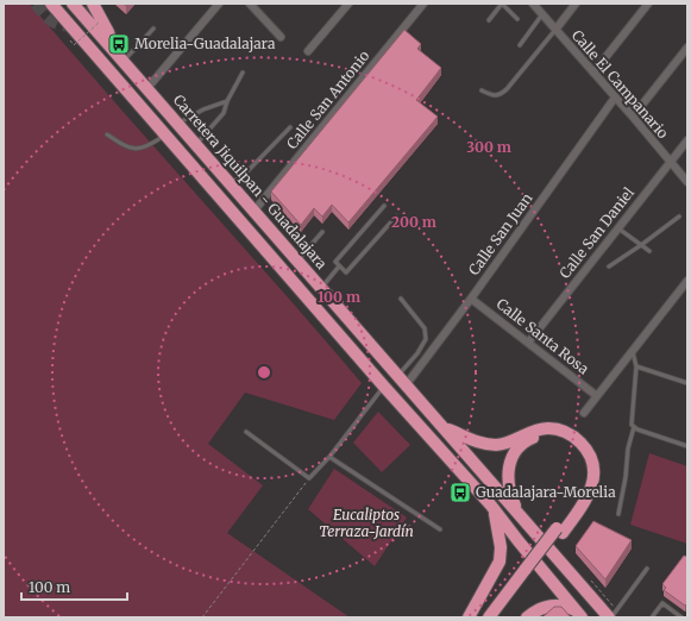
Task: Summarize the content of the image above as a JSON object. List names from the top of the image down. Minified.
{"streets":{"highway":["Carretera Jiquilpan - Guadalajara"],"street":["Calle El Campanario","Calle San Antonio","Calle San Daniel","Calle San Juan","Calle Santa Rosa"]},"crossings":[["Calle El Campanario","Calle San Daniel"],["Calle El Campanario","Calle San Juan"],["Calle San Antonio","Carretera Jiquilpan - Guadalajara"],["Carretera Jiquilpan - Guadalajara","Calle San Juan"],["Calle San Daniel","Calle Santa Rosa"],["Calle San Juan","Calle Santa Rosa"]],"parks":["Eucaliptos Terraza-Jardín"],"places":{"bus stop":["Morelia-Guadalajara","Guadalajara-Morelia"]},"scale_bar":"100 m","rings":["300 m","200 m","100 m"]}
